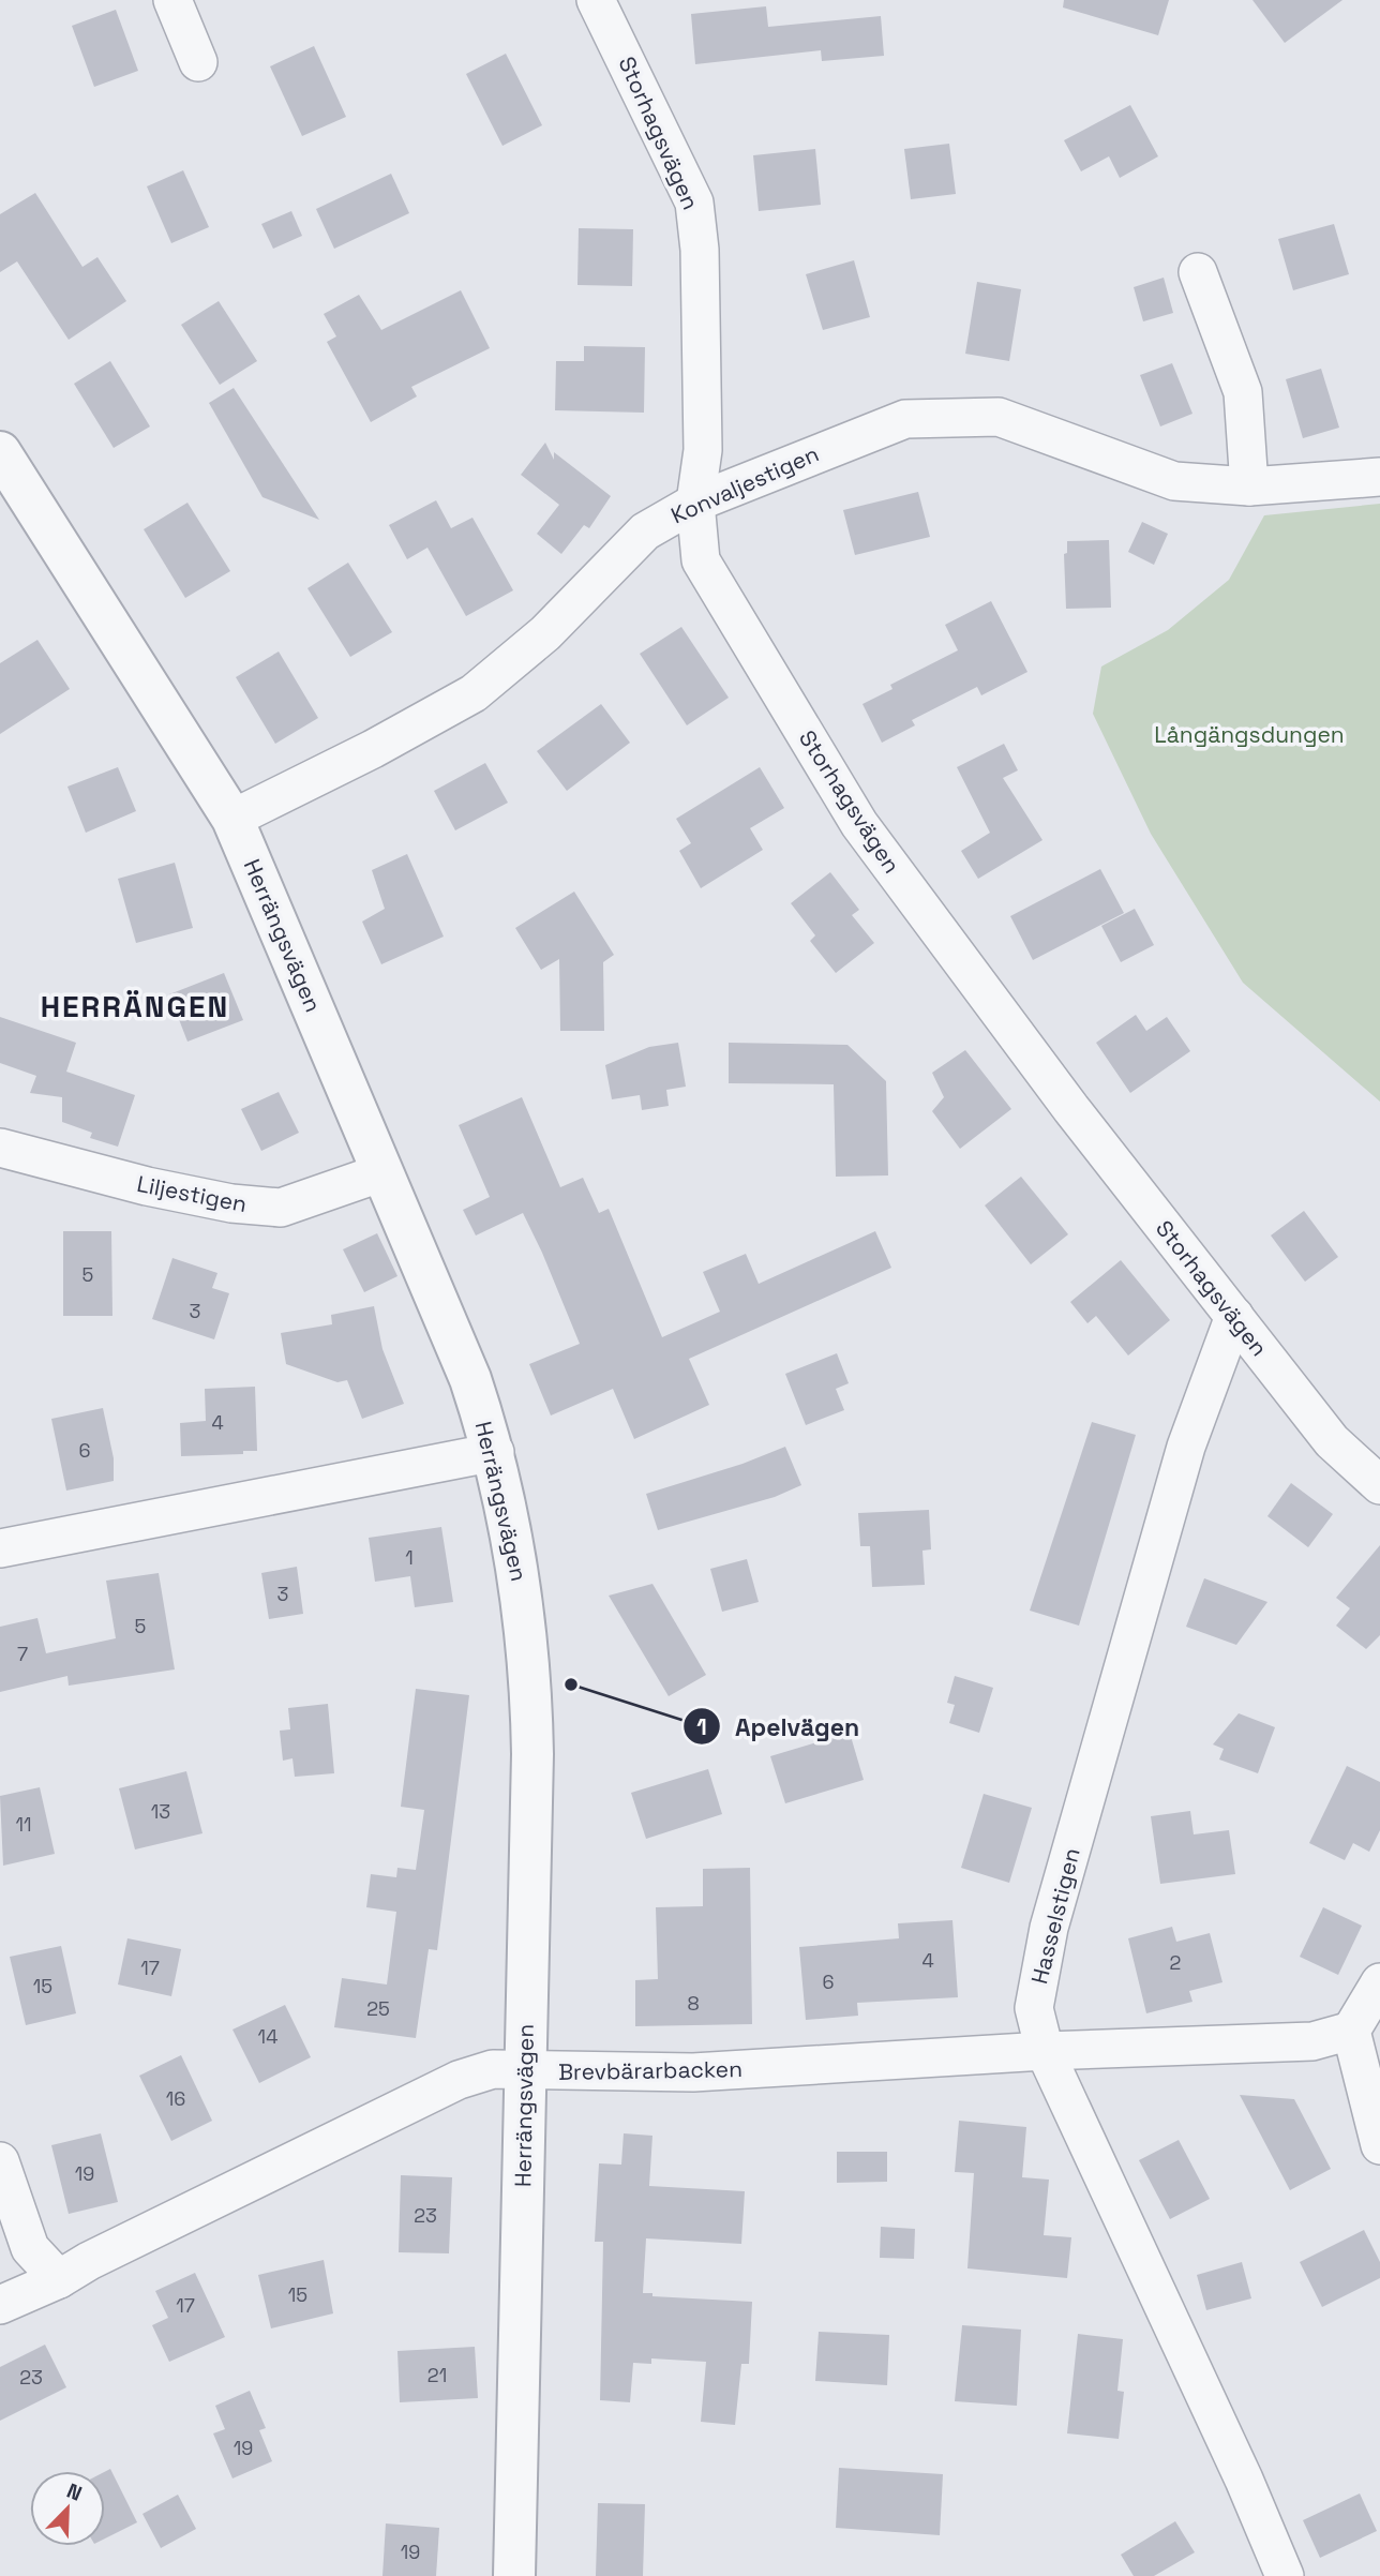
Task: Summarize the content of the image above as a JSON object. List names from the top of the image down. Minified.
{"streets":{"street":["Storhagsvägen","Konvaljestigen","Herrängsvägen","Liljestigen","Hasselstigen","Brevbärarbacken"]},"crossings":[["Storhagsvägen","Konvaljestigen"],["Storhagsvägen","Hasselstigen"],["Konvaljestigen","Herrängsvägen"],["Herrängsvägen","Liljestigen"],["Herrängsvägen","Brevbärarbacken"],["Hasselstigen","Brevbärarbacken"]],"districts":["HERRÄNGEN"],"parks":["Långängsdungen"],"places":["Apelvägen"],"house_numbers":["5","3","4","6","1","3","5","7","13","11","4","2","17","6","15","8","25","14","16","19","23","15","17","21","23","19","19"],"north":"top right"}
